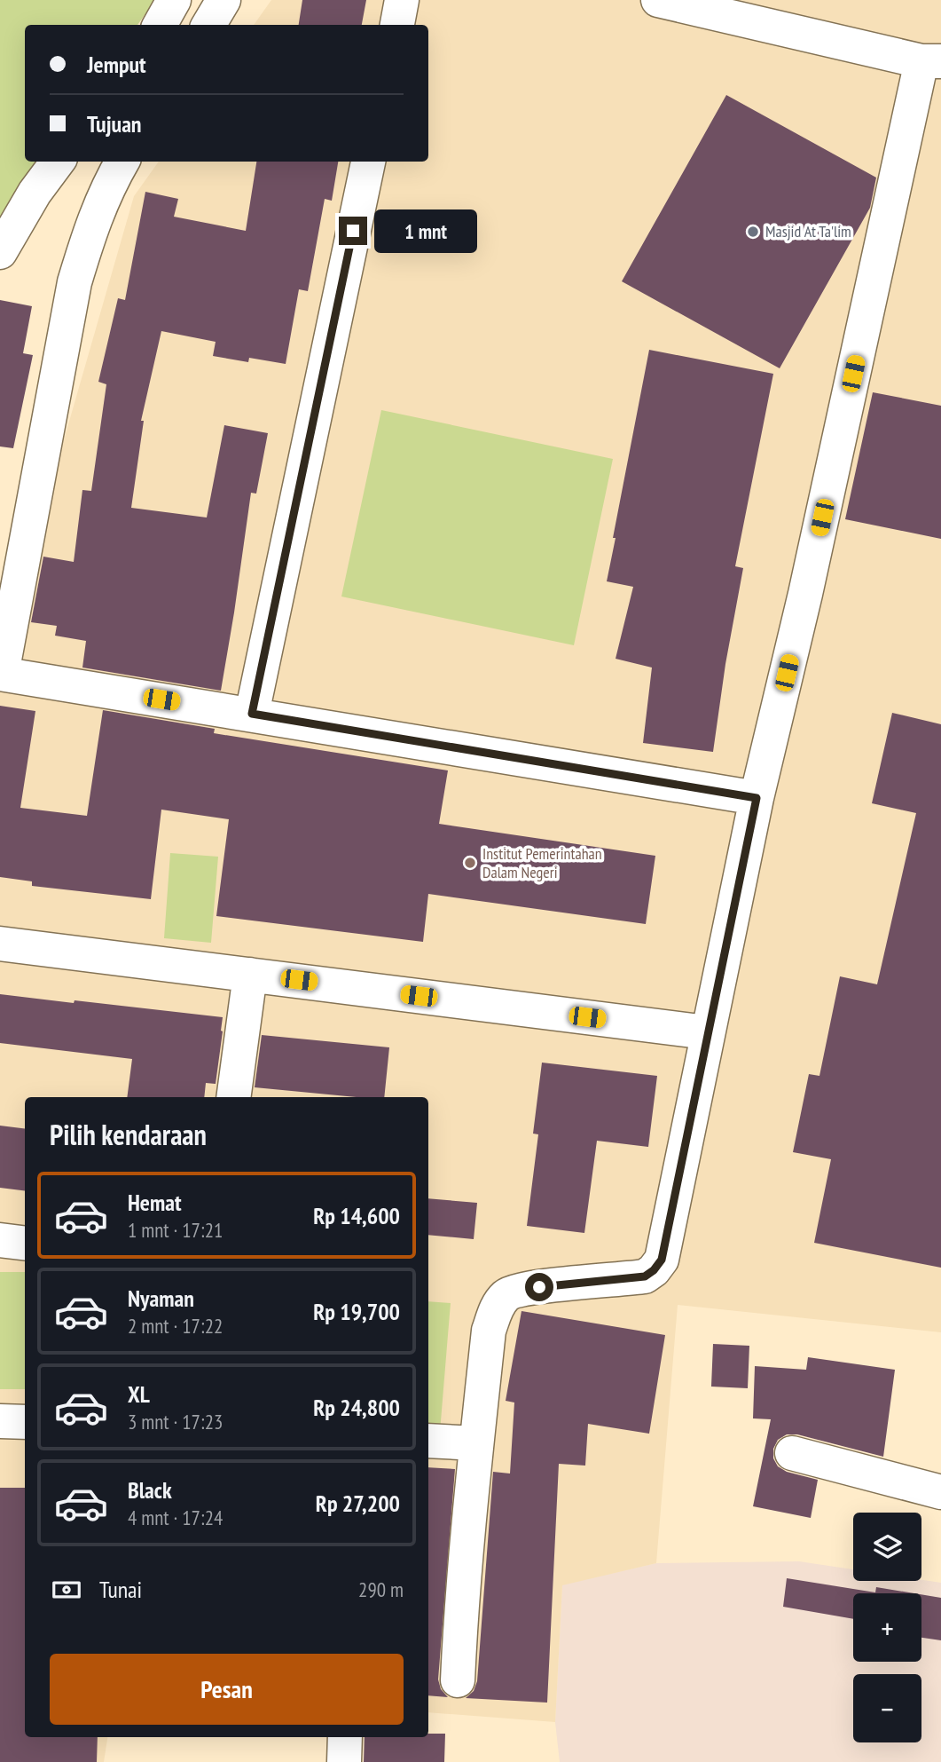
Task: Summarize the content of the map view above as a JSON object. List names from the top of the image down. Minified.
{"places":["Masjid At Ta'lim","Institut Pemerintahan Dalam Negeri"],"page":{"banner":["Jemput","Tujuan"],"bubble":"1 mnt","heading":"Pilih kendaraan","list":[{"name":"Hemat","note":"1 mnt · 17:21","value":"Rp 14,600"},{"name":"Nyaman","note":"2 mnt · 17:22","value":"Rp 19,700"},{"name":"XL","note":"3 mnt · 17:23","value":"Rp 24,800"},{"name":"Black","note":"4 mnt · 17:24","value":"Rp 27,200"}],"map_buttons":["+","−"],"pay":["Tunai","290 m"],"buttons":"Pesan"}}
